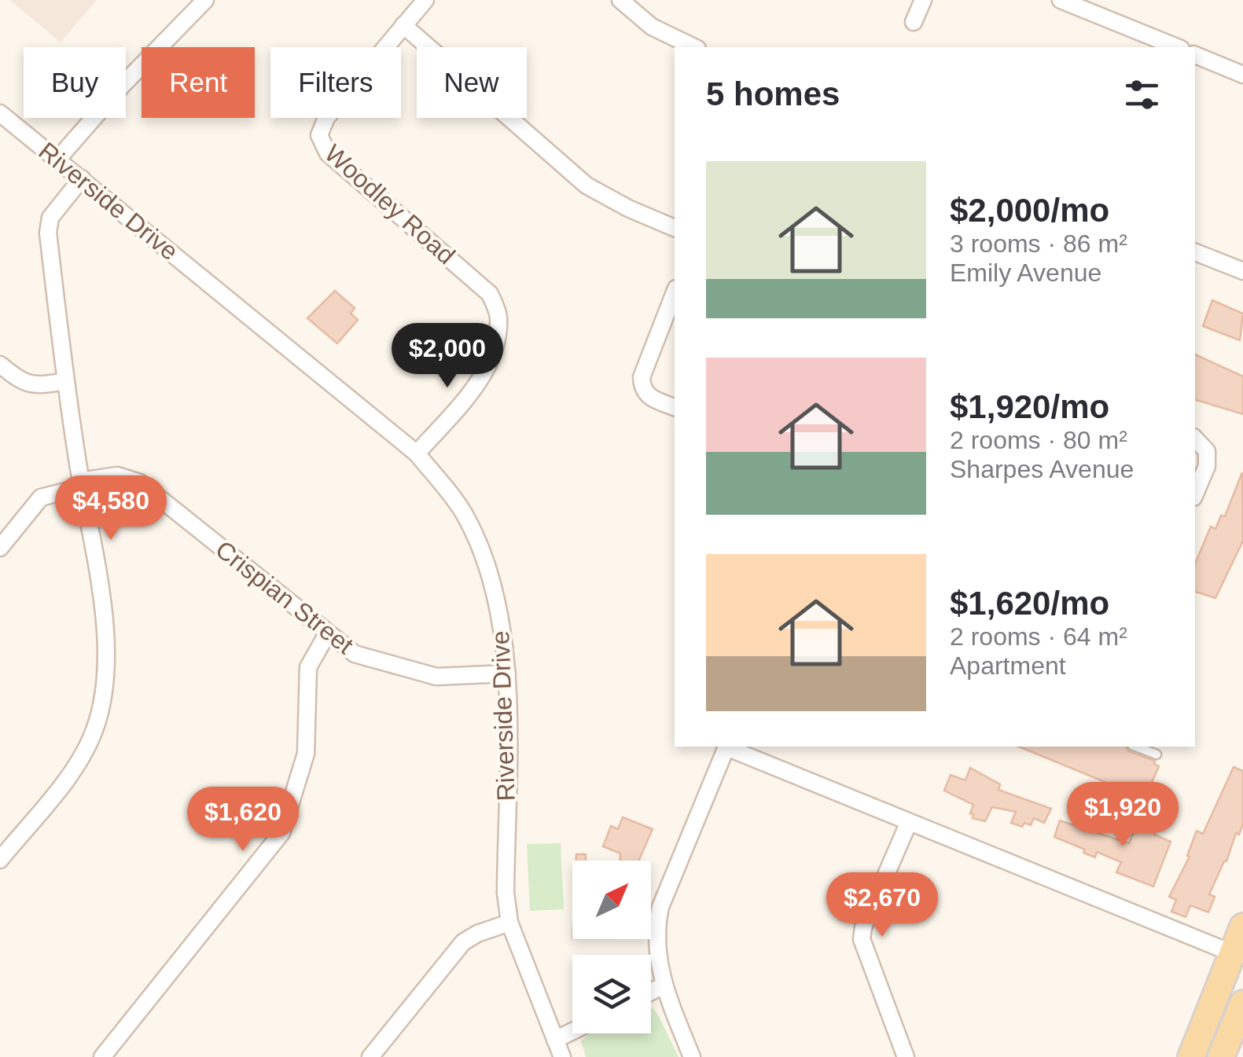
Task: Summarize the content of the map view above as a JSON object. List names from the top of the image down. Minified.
{"streets":{"street":["Riverside Drive","Woodley Road","Crispian Street"]},"crossings":[["Riverside Drive","Woodley Road"],["Riverside Drive","Crispian Street"]],"north":"top right","page":{"chip":["Buy","Rent","Filters","New"],"heading":"5 homes","list":[{"name":"$2,000/mo","note":"3 rooms · 86 m² · Emily Avenue"},{"name":"$1,920/mo","note":"2 rooms · 80 m² · Sharpes Avenue"},{"name":"$1,620/mo","note":"2 rooms · 64 m² · Apartment"}],"price":["$2,000","$4,580","$1,920","$1,620","$2,670"]}}
